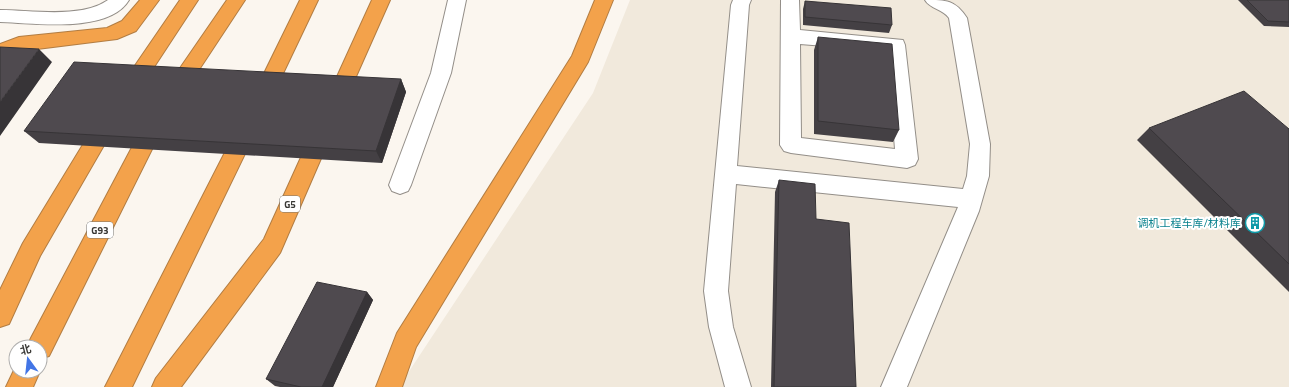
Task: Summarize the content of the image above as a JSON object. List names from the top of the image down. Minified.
{"streets":{"highway":["G5","G93"]},"places":{"building":["调机工程车库/材料库"]},"north":"top"}
